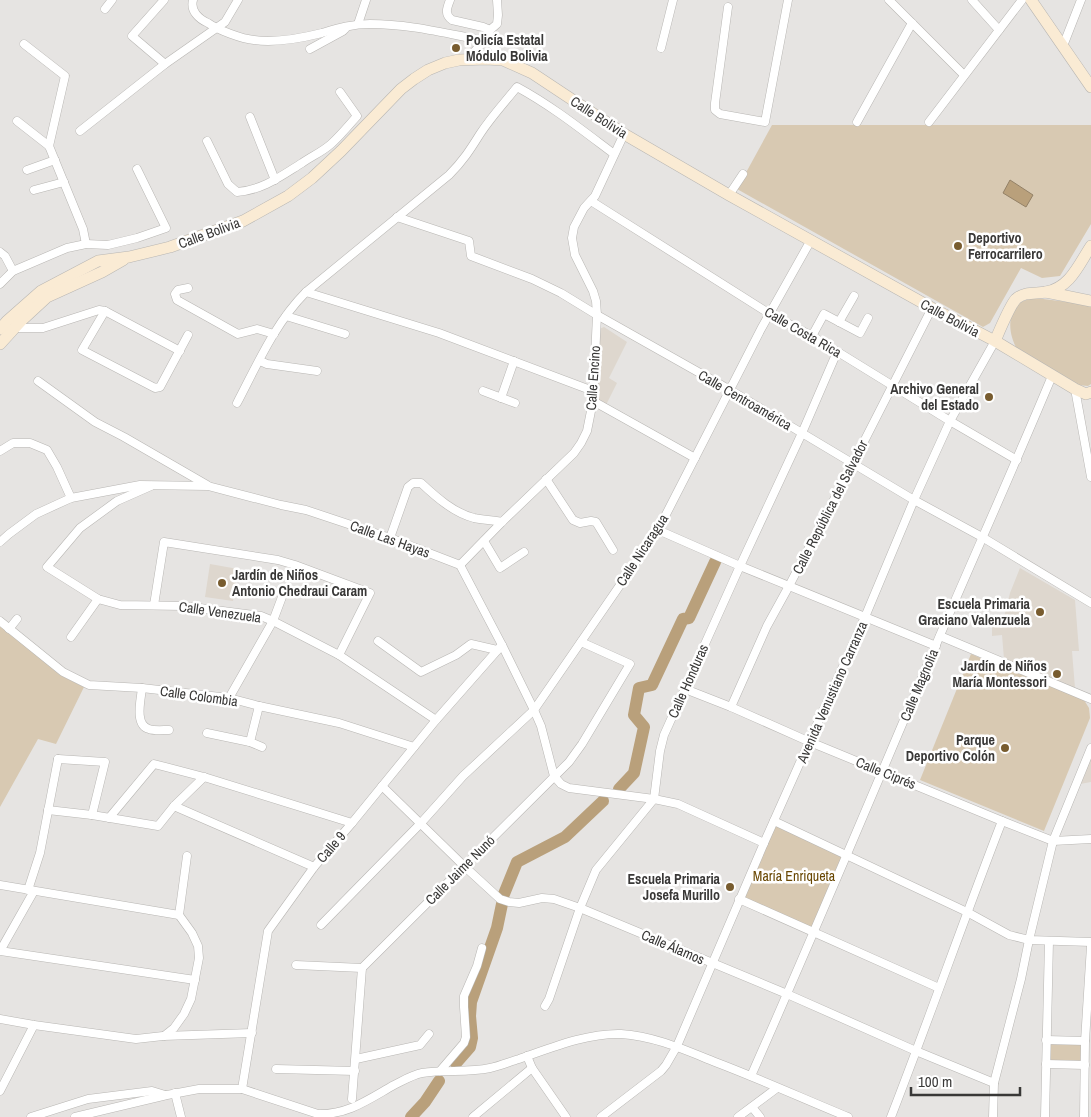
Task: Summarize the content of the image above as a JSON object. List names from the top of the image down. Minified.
{"streets":{"main road":["Calle Bolivia"],"street":["Calle Costa Rica","Calle Encino","Calle Centroamérica","Calle República del Salvador","Calle Las Hayas","Calle Nicaragua","Calle Venezuela","Calle Honduras","Calle Magnolia","Avenida Venustiano Carranza","Calle Colombia","Calle Ciprés","Calle 9","Calle Jaime Nunó","Calle Álamos"]},"crossings":[["Calle Bolivia","Calle Encino"],["Calle Bolivia","Calle República del Salvador"],["Calle Bolivia","Calle Nicaragua"],["Calle Bolivia","Calle Magnolia"],["Calle Bolivia","Avenida Venustiano Carranza"],["Calle Costa Rica","Calle Encino"],["Calle Costa Rica","Calle República del Salvador"],["Calle Costa Rica","Calle Nicaragua"],["Calle Costa Rica","Calle Honduras"],["Calle Costa Rica","Calle Magnolia"],["Calle Costa Rica","Avenida Venustiano Carranza"],["Calle Encino","Calle Centroamérica"],["Calle Encino","Calle Las Hayas"],["Calle Centroamérica","Calle República del Salvador"],["Calle Centroamérica","Calle Nicaragua"],["Calle Centroamérica","Calle Honduras"],["Calle Centroamérica","Calle Magnolia"],["Calle Centroamérica","Avenida Venustiano Carranza"],["Calle República del Salvador","Calle Ciprés"],["Calle Las Hayas","Calle Venezuela"],["Calle Nicaragua","Calle Jaime Nunó"],["Calle Nicaragua","Calle Álamos"],["Calle Venezuela","Calle 9"],["Calle Honduras","Calle Ciprés"],["Calle Magnolia","Calle Ciprés"],["Calle Magnolia","Calle Álamos"],["Avenida Venustiano Carranza","Calle Ciprés"],["Avenida Venustiano Carranza","Calle Álamos"],["Calle Colombia","Calle 9"],["Calle 9","Calle Álamos"],["Calle Jaime Nunó","Calle Álamos"]],"parks":["María Enriqueta"],"places":["Policía Estatal Módulo Bolivia","Deportivo Ferrocarrilero","Archivo General del Estado","Jardín de Niños Antonio Chedraui Caram","Escuela Primaria Graciano Valenzuela","Jardín de Niños María Montessori","Parque Deportivo Colón","Escuela Primaria Josefa Murillo"],"scale_bar":"100 m"}
